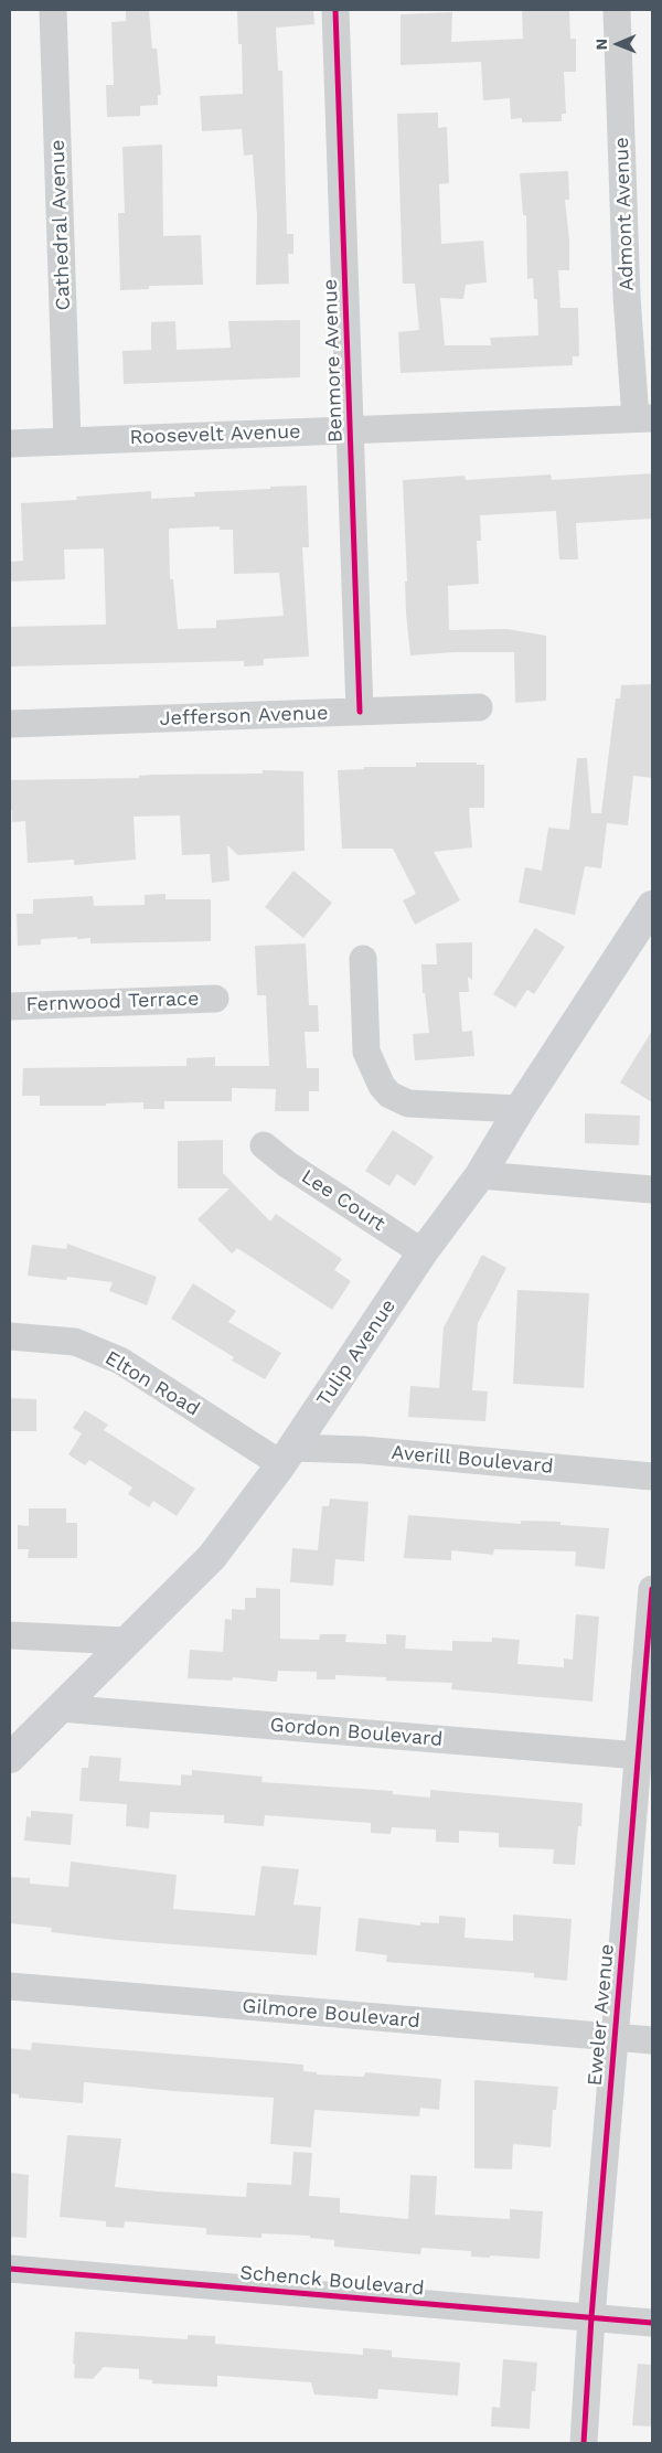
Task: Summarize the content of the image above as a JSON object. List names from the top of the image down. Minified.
{"streets":{"main road":["Tulip Avenue"],"street":["Admont Avenue","Cathedral Avenue","Benmore Avenue","Roosevelt Avenue","Jefferson Avenue","Fernwood Terrace","Lee Court","Elton Road","Averill Boulevard","Gordon Boulevard","Gilmore Boulevard","Eweler Avenue","Schenck Boulevard"]},"crossings":[["Admont Avenue","Roosevelt Avenue"],["Cathedral Avenue","Roosevelt Avenue"],["Benmore Avenue","Roosevelt Avenue"],["Benmore Avenue","Jefferson Avenue"],["Lee Court","Tulip Avenue"],["Tulip Avenue","Elton Road"],["Tulip Avenue","Averill Boulevard"],["Tulip Avenue","Gordon Boulevard"],["Elton Road","Averill Boulevard"],["Gordon Boulevard","Eweler Avenue"],["Gilmore Boulevard","Eweler Avenue"],["Eweler Avenue","Schenck Boulevard"]],"north":"left"}
